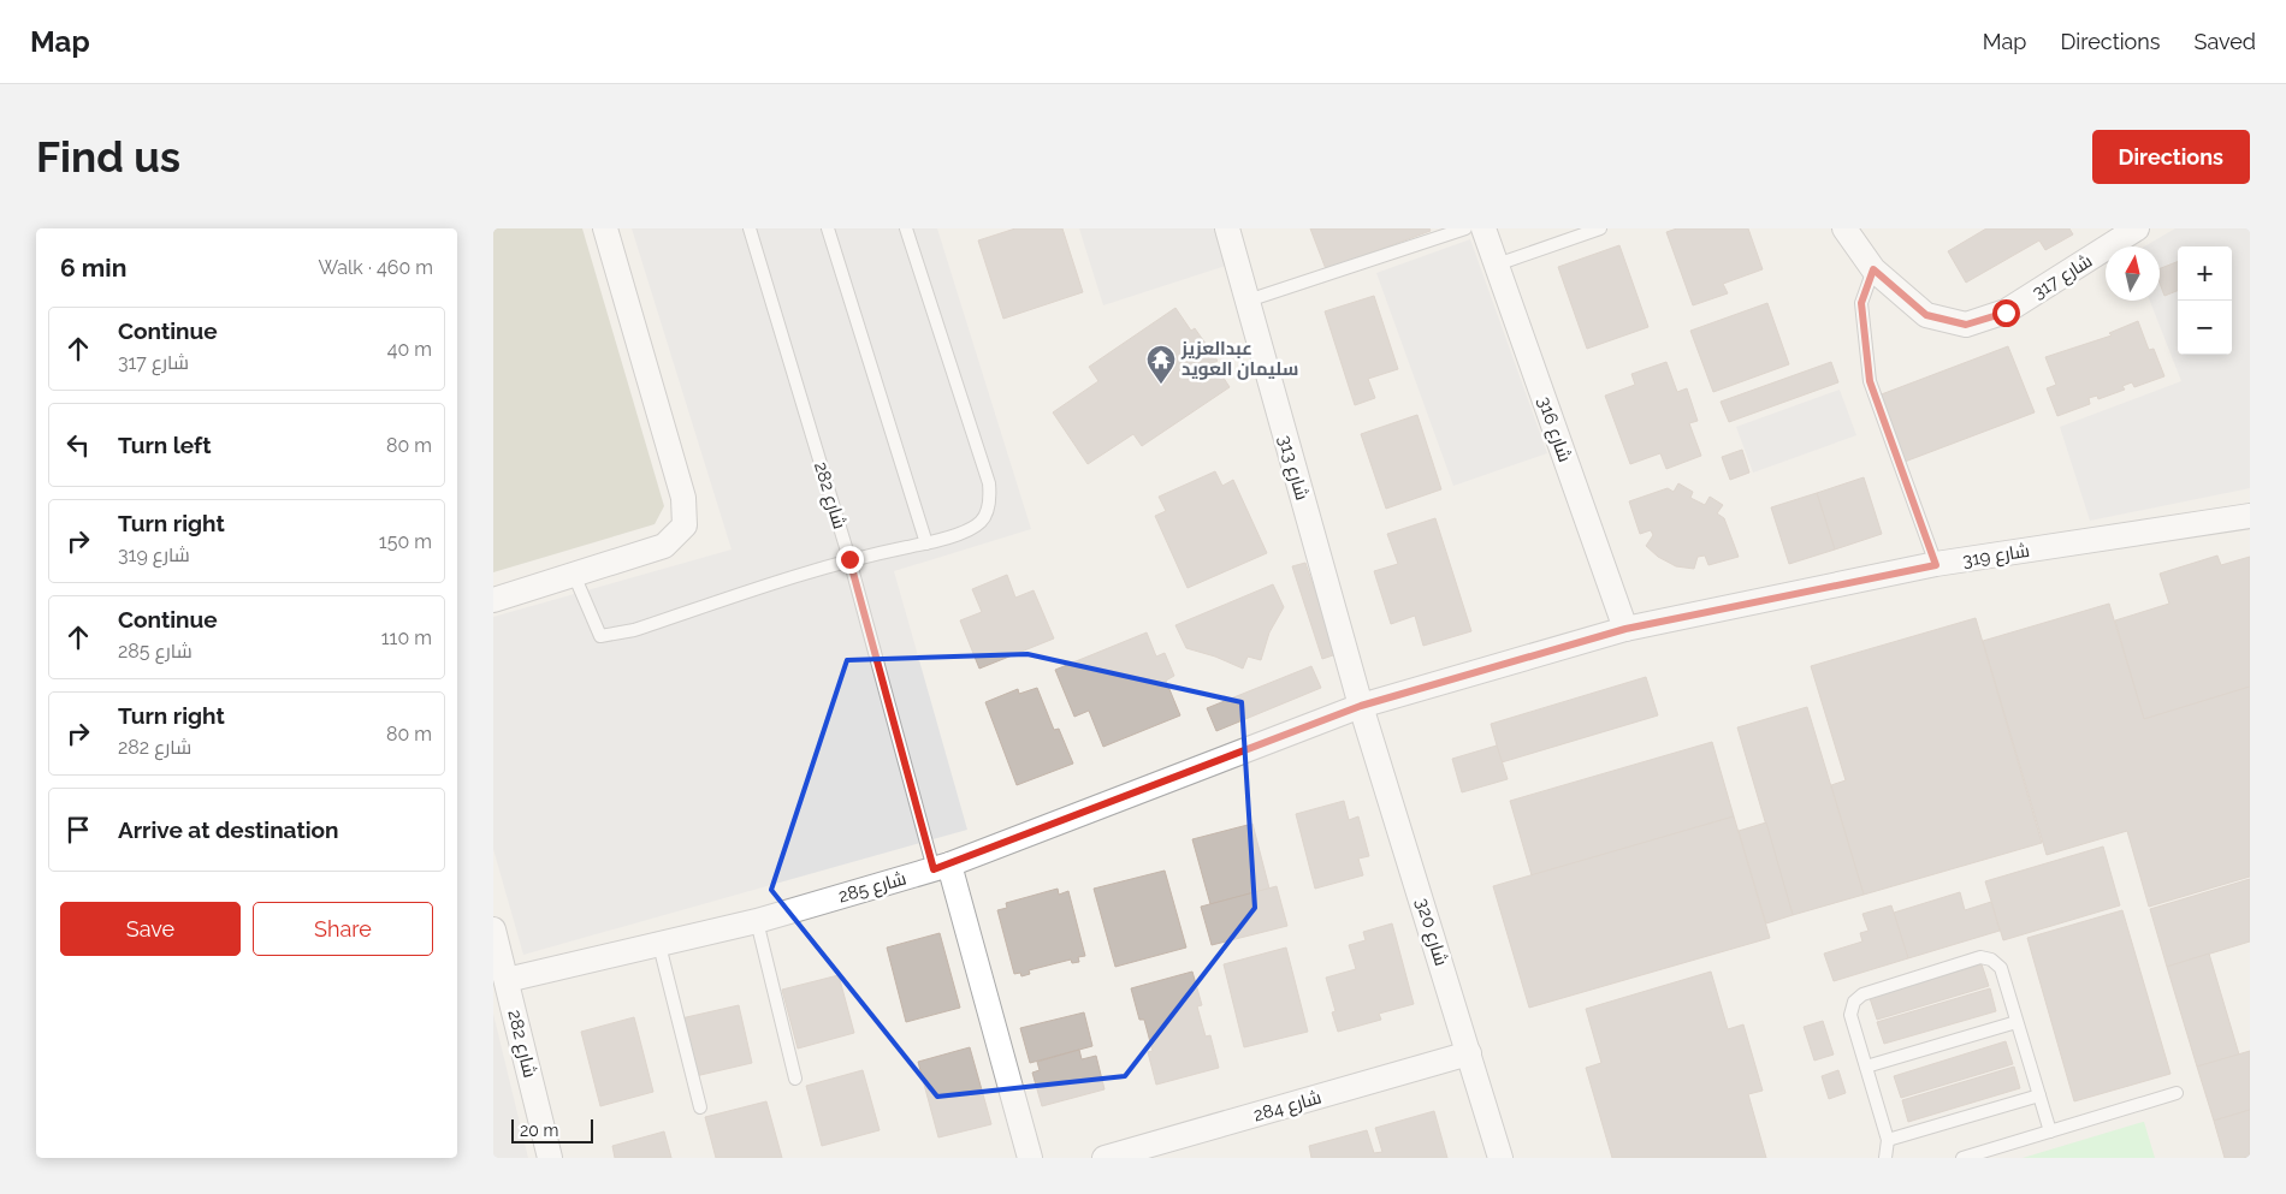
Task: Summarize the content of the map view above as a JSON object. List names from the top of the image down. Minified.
{"streets":{"street":["شارع 317","شارع 316","شارع 313","شارع 282","شارع 319","شارع 285","شارع 320","شارع 284"]},"crossings":[["شارع 316","شارع 319"],["شارع 313","شارع 319"],["شارع 313","شارع 285"],["شارع 313","شارع 320"],["شارع 282","شارع 285"],["شارع 319","شارع 285"],["شارع 319","شارع 320"],["شارع 285","شارع 320"],["شارع 320","شارع 284"]],"places":{"temple":["عبدالعزيز سليمان العويد"]},"scale_bar":"20 m","north":"top","page":{"header":"Map","nav":["Map","Directions","Saved"],"buttons":["Directions",["Save","Share"]],"title":"Find us","heading":["6 min","Walk · 460 m"],"map_buttons":["+","−"],"list":[["Continue","شارع 317","40 m"],["Turn left","80 m"],["Turn right","شارع 319","150 m"],["Continue","شارع 285","110 m"],["Turn right","شارع 282","80 m"],"Arrive at destination"],"scale":"20 m"}}
